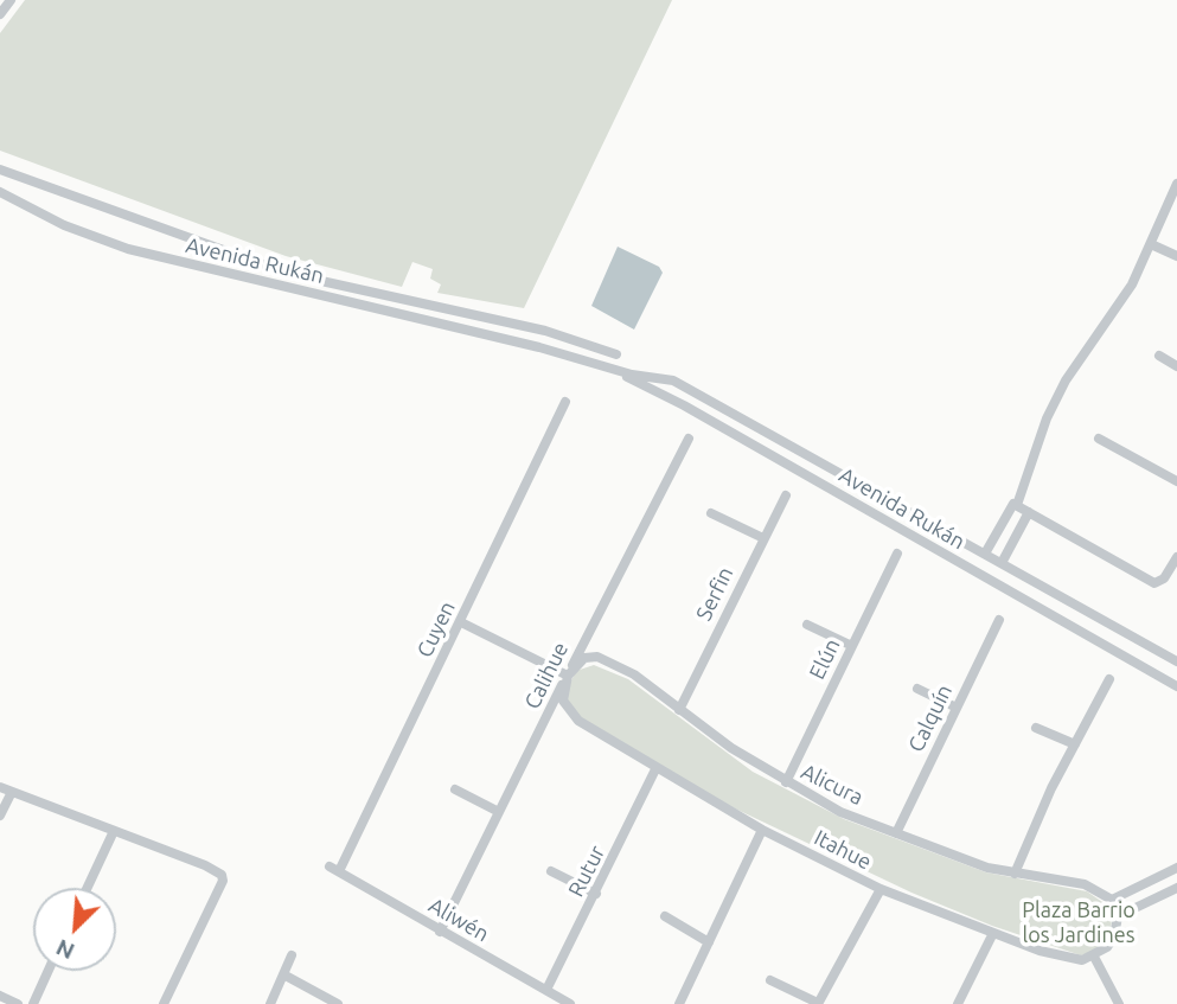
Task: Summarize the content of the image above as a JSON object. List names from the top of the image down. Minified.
{"streets":{"street":["Avenida Rukán","Serfin","Cuyen","Elún","Calihue","Calquín","Alicura","Itahue","Rutur","Aliwén"]},"crossings":[["Serfin","Alicura"],["Cuyen","Aliwén"],["Elún","Alicura"],["Calihue","Alicura"],["Calihue","Itahue"],["Calihue","Aliwén"],["Calquín","Alicura"],["Alicura","Itahue"],["Itahue","Rutur"],["Rutur","Aliwén"]],"parks":["Plaza Barrio los Jardines"],"north":"bottom left"}
